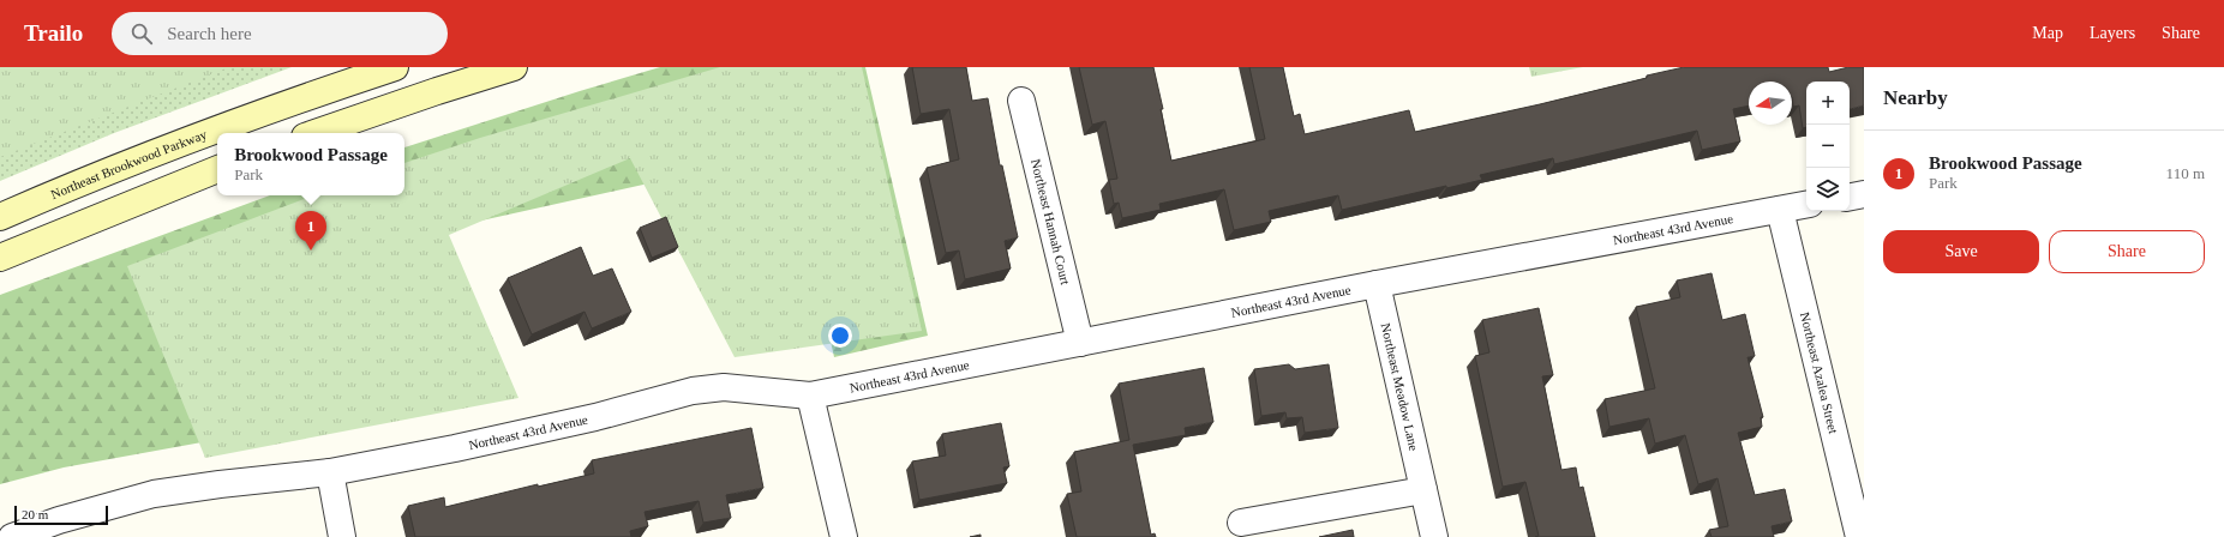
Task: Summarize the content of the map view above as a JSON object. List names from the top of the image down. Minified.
{"streets":{"main road":["Northeast Brookwood Parkway"],"street":["Northeast Hannah Court","Northeast 43rd Avenue","Northeast Azalea Street","Northeast Meadow Lane"]},"crossings":[["Northeast Hannah Court","Northeast 43rd Avenue"],["Northeast 43rd Avenue","Northeast Azalea Street"],["Northeast 43rd Avenue","Northeast Meadow Lane"]],"scale_bar":"20 m","north":"left","page":{"header":"Trailo","search":"Search here","nav":["Map","Layers","Share"],"heading":"Nearby","map_buttons":["+","−"],"list":[{"mark":"1","name":"Brookwood Passage","note":"Park","value":"110 m"}],"popup":["Brookwood Passage","Park"],"pins":"1","buttons":["Save","Share"],"scale":"20 m"}}
